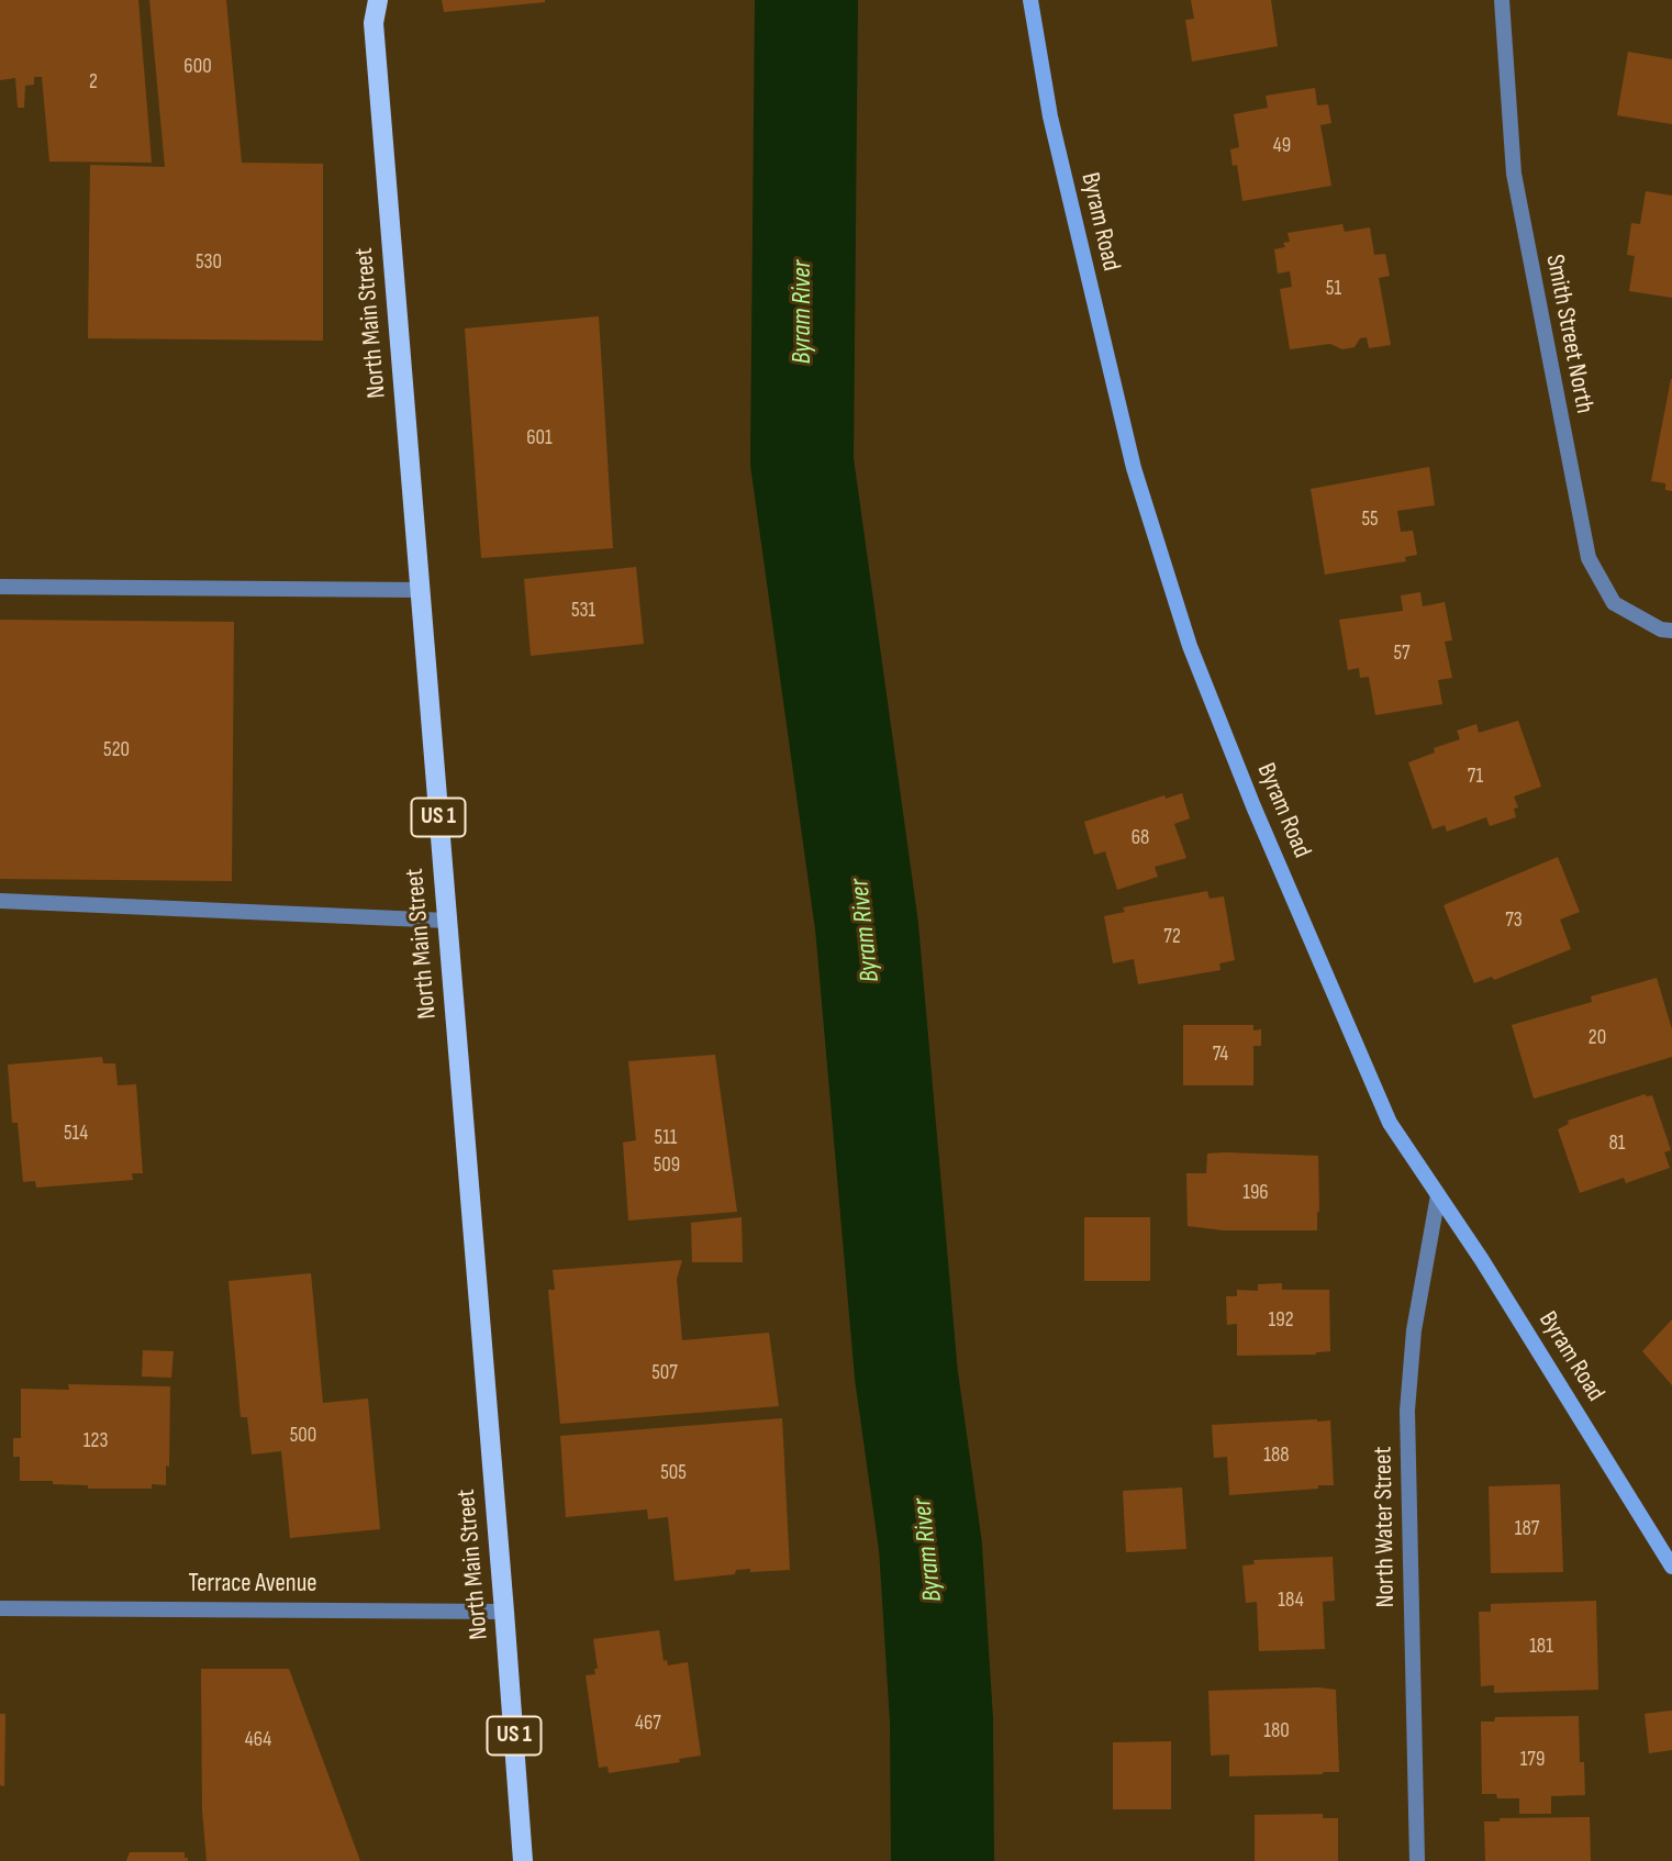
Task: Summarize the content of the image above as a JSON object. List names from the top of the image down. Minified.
{"streets":{"main road":["Byram Road","North Main Street","US 1"],"street":["Smith Street North","North Water Street","Terrace Avenue"]},"crossings":[["Byram Road","North Water Street"],["North Main Street","Terrace Avenue"]],"water":["Byram River"],"house_numbers":["600","2","49","530","51","601","55","531","57","520","71","68","73","72","20","74","514","511","81","509","196","192","507","500","123","188","505","187","184","181","467","180","464","179"]}
